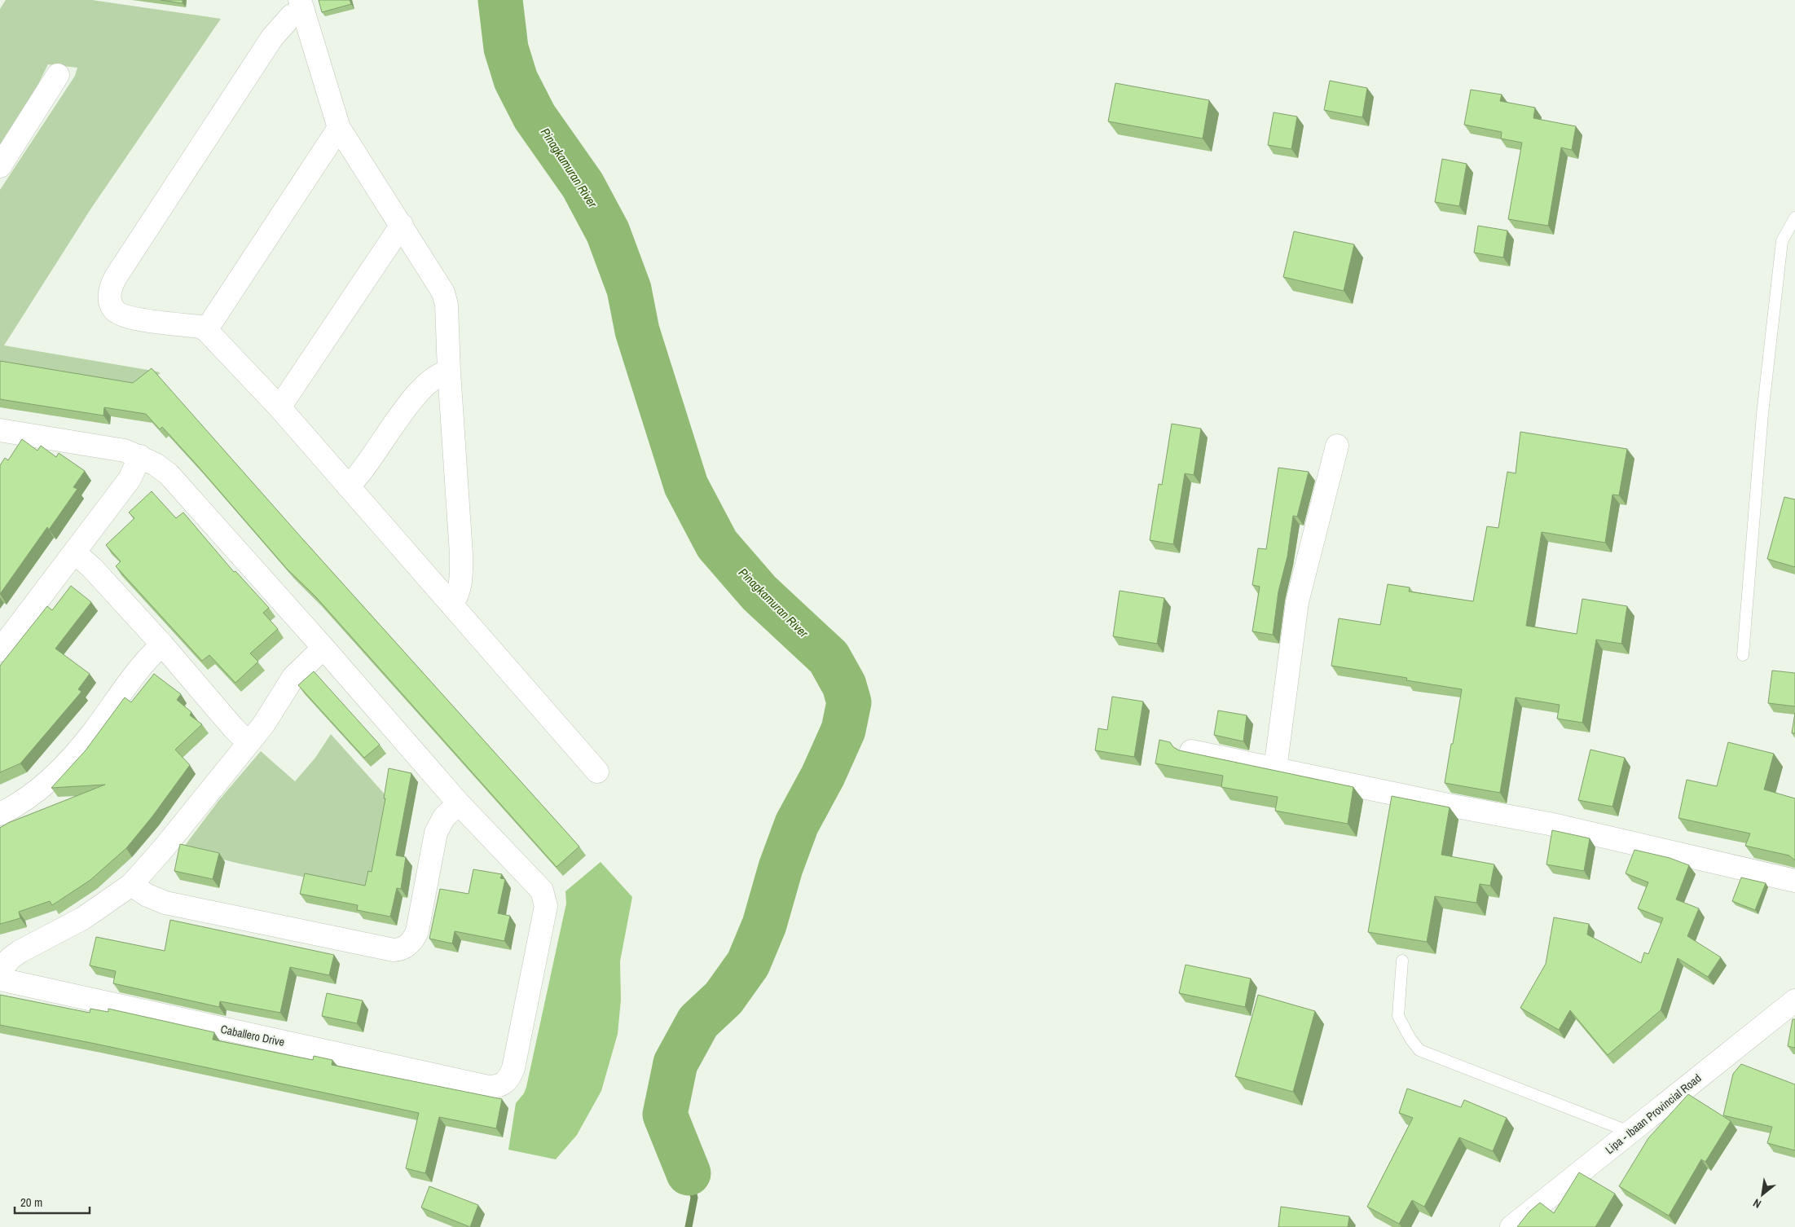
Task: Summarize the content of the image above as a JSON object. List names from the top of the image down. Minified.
{"streets":{"street":["Caballero Drive","Lipa - Ibaan Provincial Road"]},"water":["Pinagkamuran River"],"scale_bar":"20 m","north":"bottom left"}
